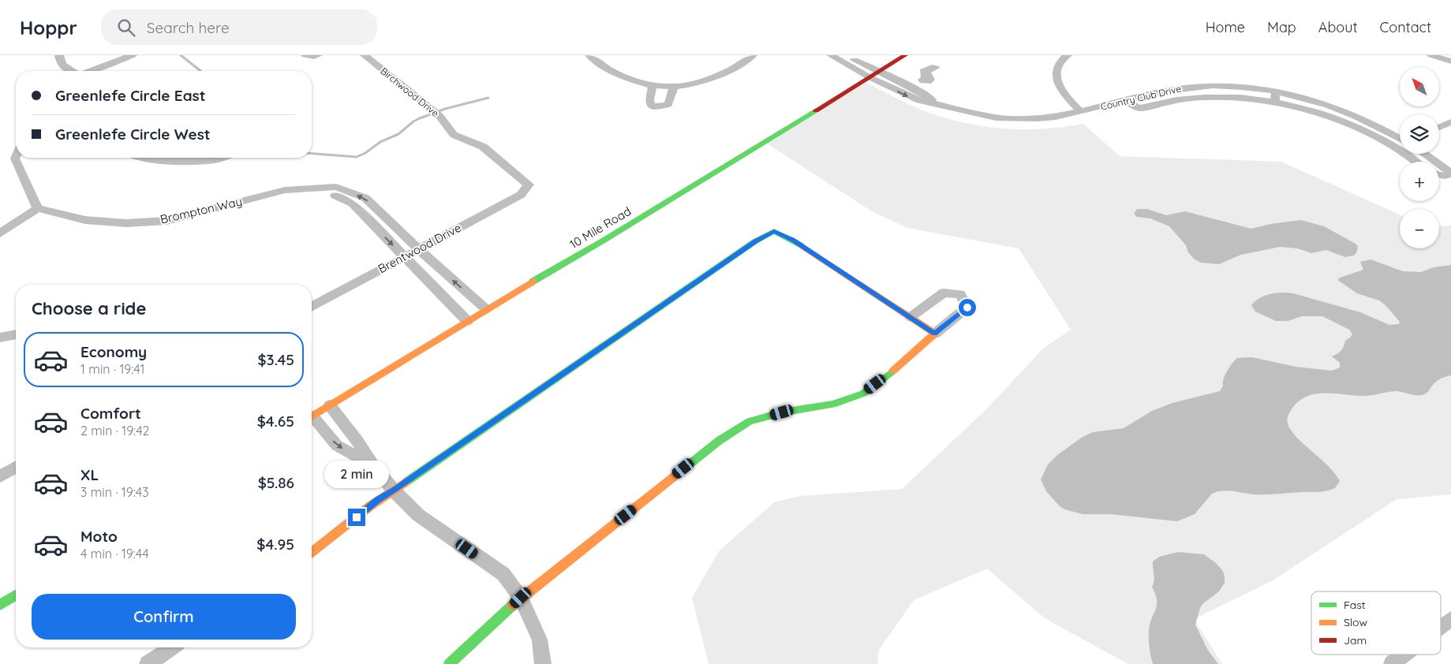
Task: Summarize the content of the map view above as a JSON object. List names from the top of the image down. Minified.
{"streets":{"street":["Birchwood Drive","Country Club Drive","Brompton Way","10 Mile Road","Brentwood Drive"]},"crossings":[["Birchwood Drive","Brentwood Drive"],["Country Club Drive","10 Mile Road"],["Brompton Way","10 Mile Road"],["Brompton Way","Brentwood Drive"]],"legend":["Fast","Slow","Jam"],"north":"top left","page":{"header":"Hoppr","search":"Search here","nav":["Home","Map","About","Contact"],"map_buttons":["+","−"],"banner":["Greenlefe Circle East","Greenlefe Circle West"],"heading":"Choose a ride","list":[{"name":"Economy","note":"1 min · 19:41","value":"$3.45"},{"name":"Comfort","note":"2 min · 19:42","value":"$4.65"},{"name":"XL","note":"3 min · 19:43","value":"$5.86"},{"name":"Moto","note":"4 min · 19:44","value":"$4.95"}],"bubble":"2 min","buttons":"Confirm"}}
